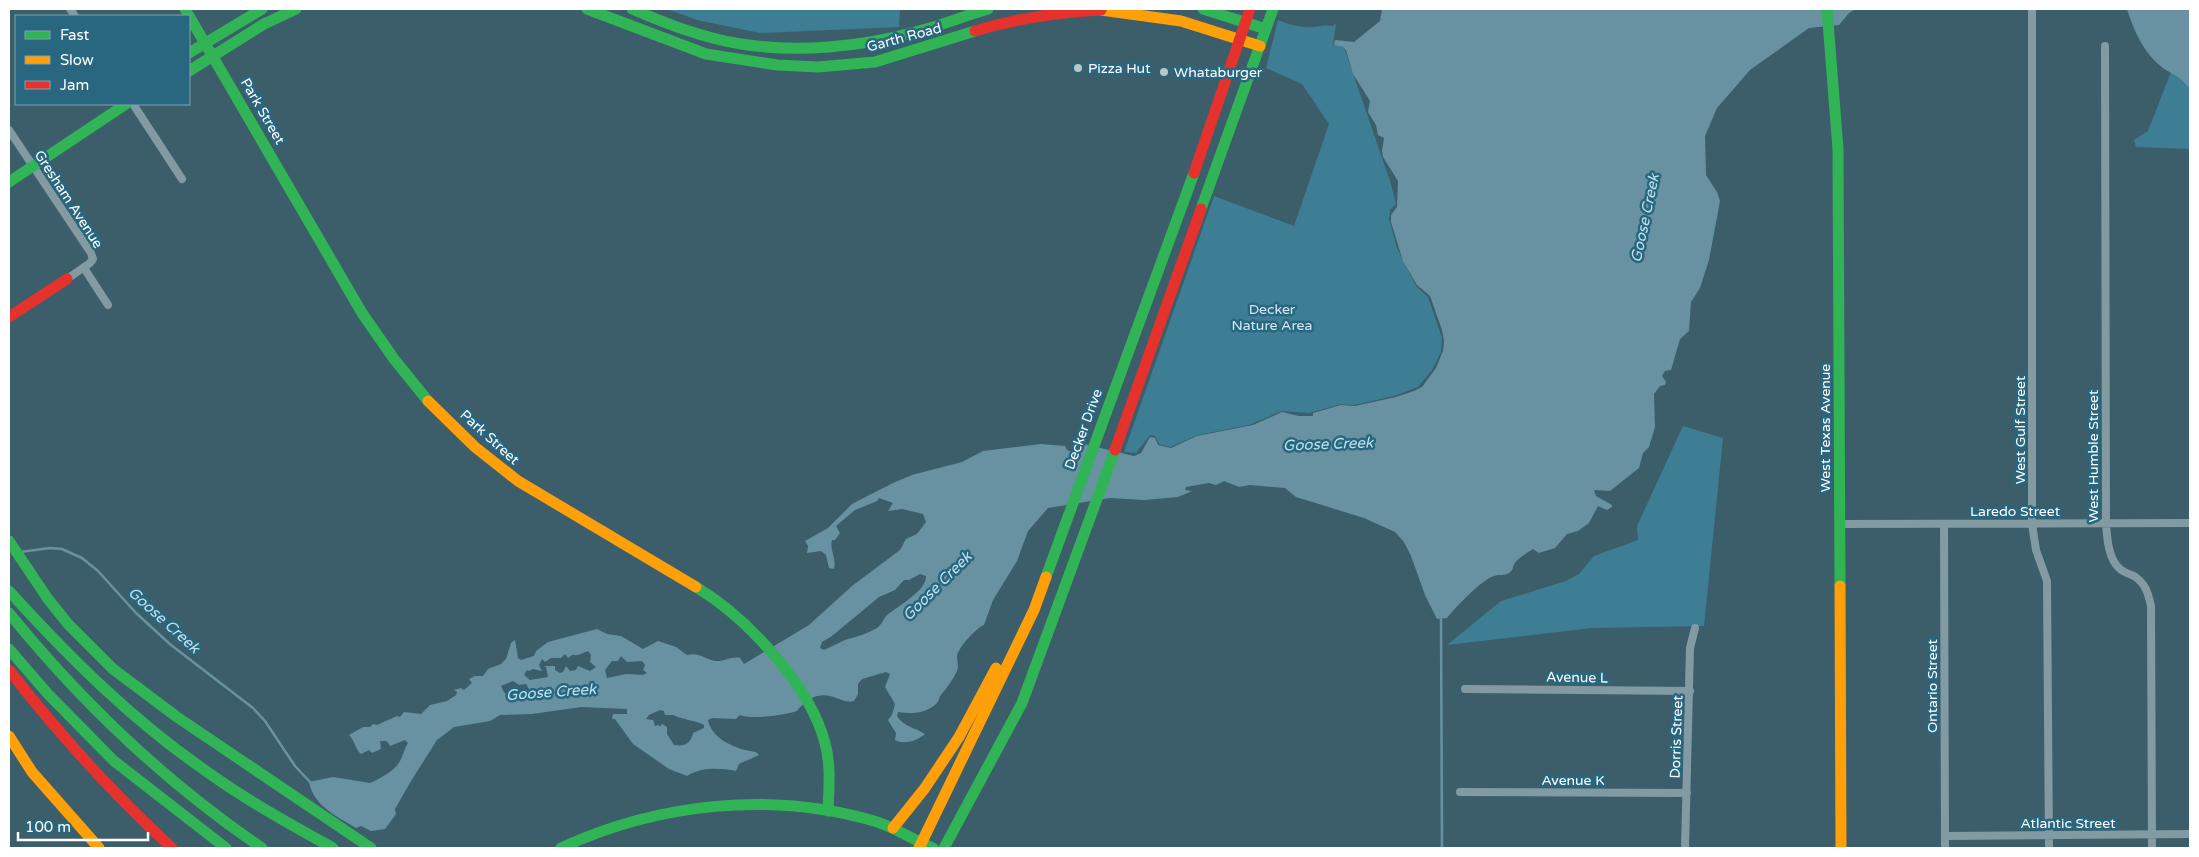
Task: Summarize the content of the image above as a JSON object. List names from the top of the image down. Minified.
{"streets":{"main road":["Garth Road","Park Street","West Texas Avenue","Decker Drive"],"street":["Gresham Avenue","West Gulf Street","West Humble Street","Laredo Street","Avenue L","Ontario Street","Dorris Street","Avenue K","Atlantic Street"]},"crossings":[["Garth Road","Decker Drive"],["West Texas Avenue","Laredo Street"],["West Gulf Street","Laredo Street"],["West Gulf Street","Atlantic Street"],["West Humble Street","Laredo Street"],["West Humble Street","Atlantic Street"],["Laredo Street","Ontario Street"],["Avenue L","Dorris Street"],["Ontario Street","Atlantic Street"],["Dorris Street","Avenue K"]],"water":["Goose Creek"],"parks":["Decker Nature Area"],"places":["Pizza Hut","Whataburger"],"legend":["Fast","Slow","Jam"],"scale_bar":"100 m"}
